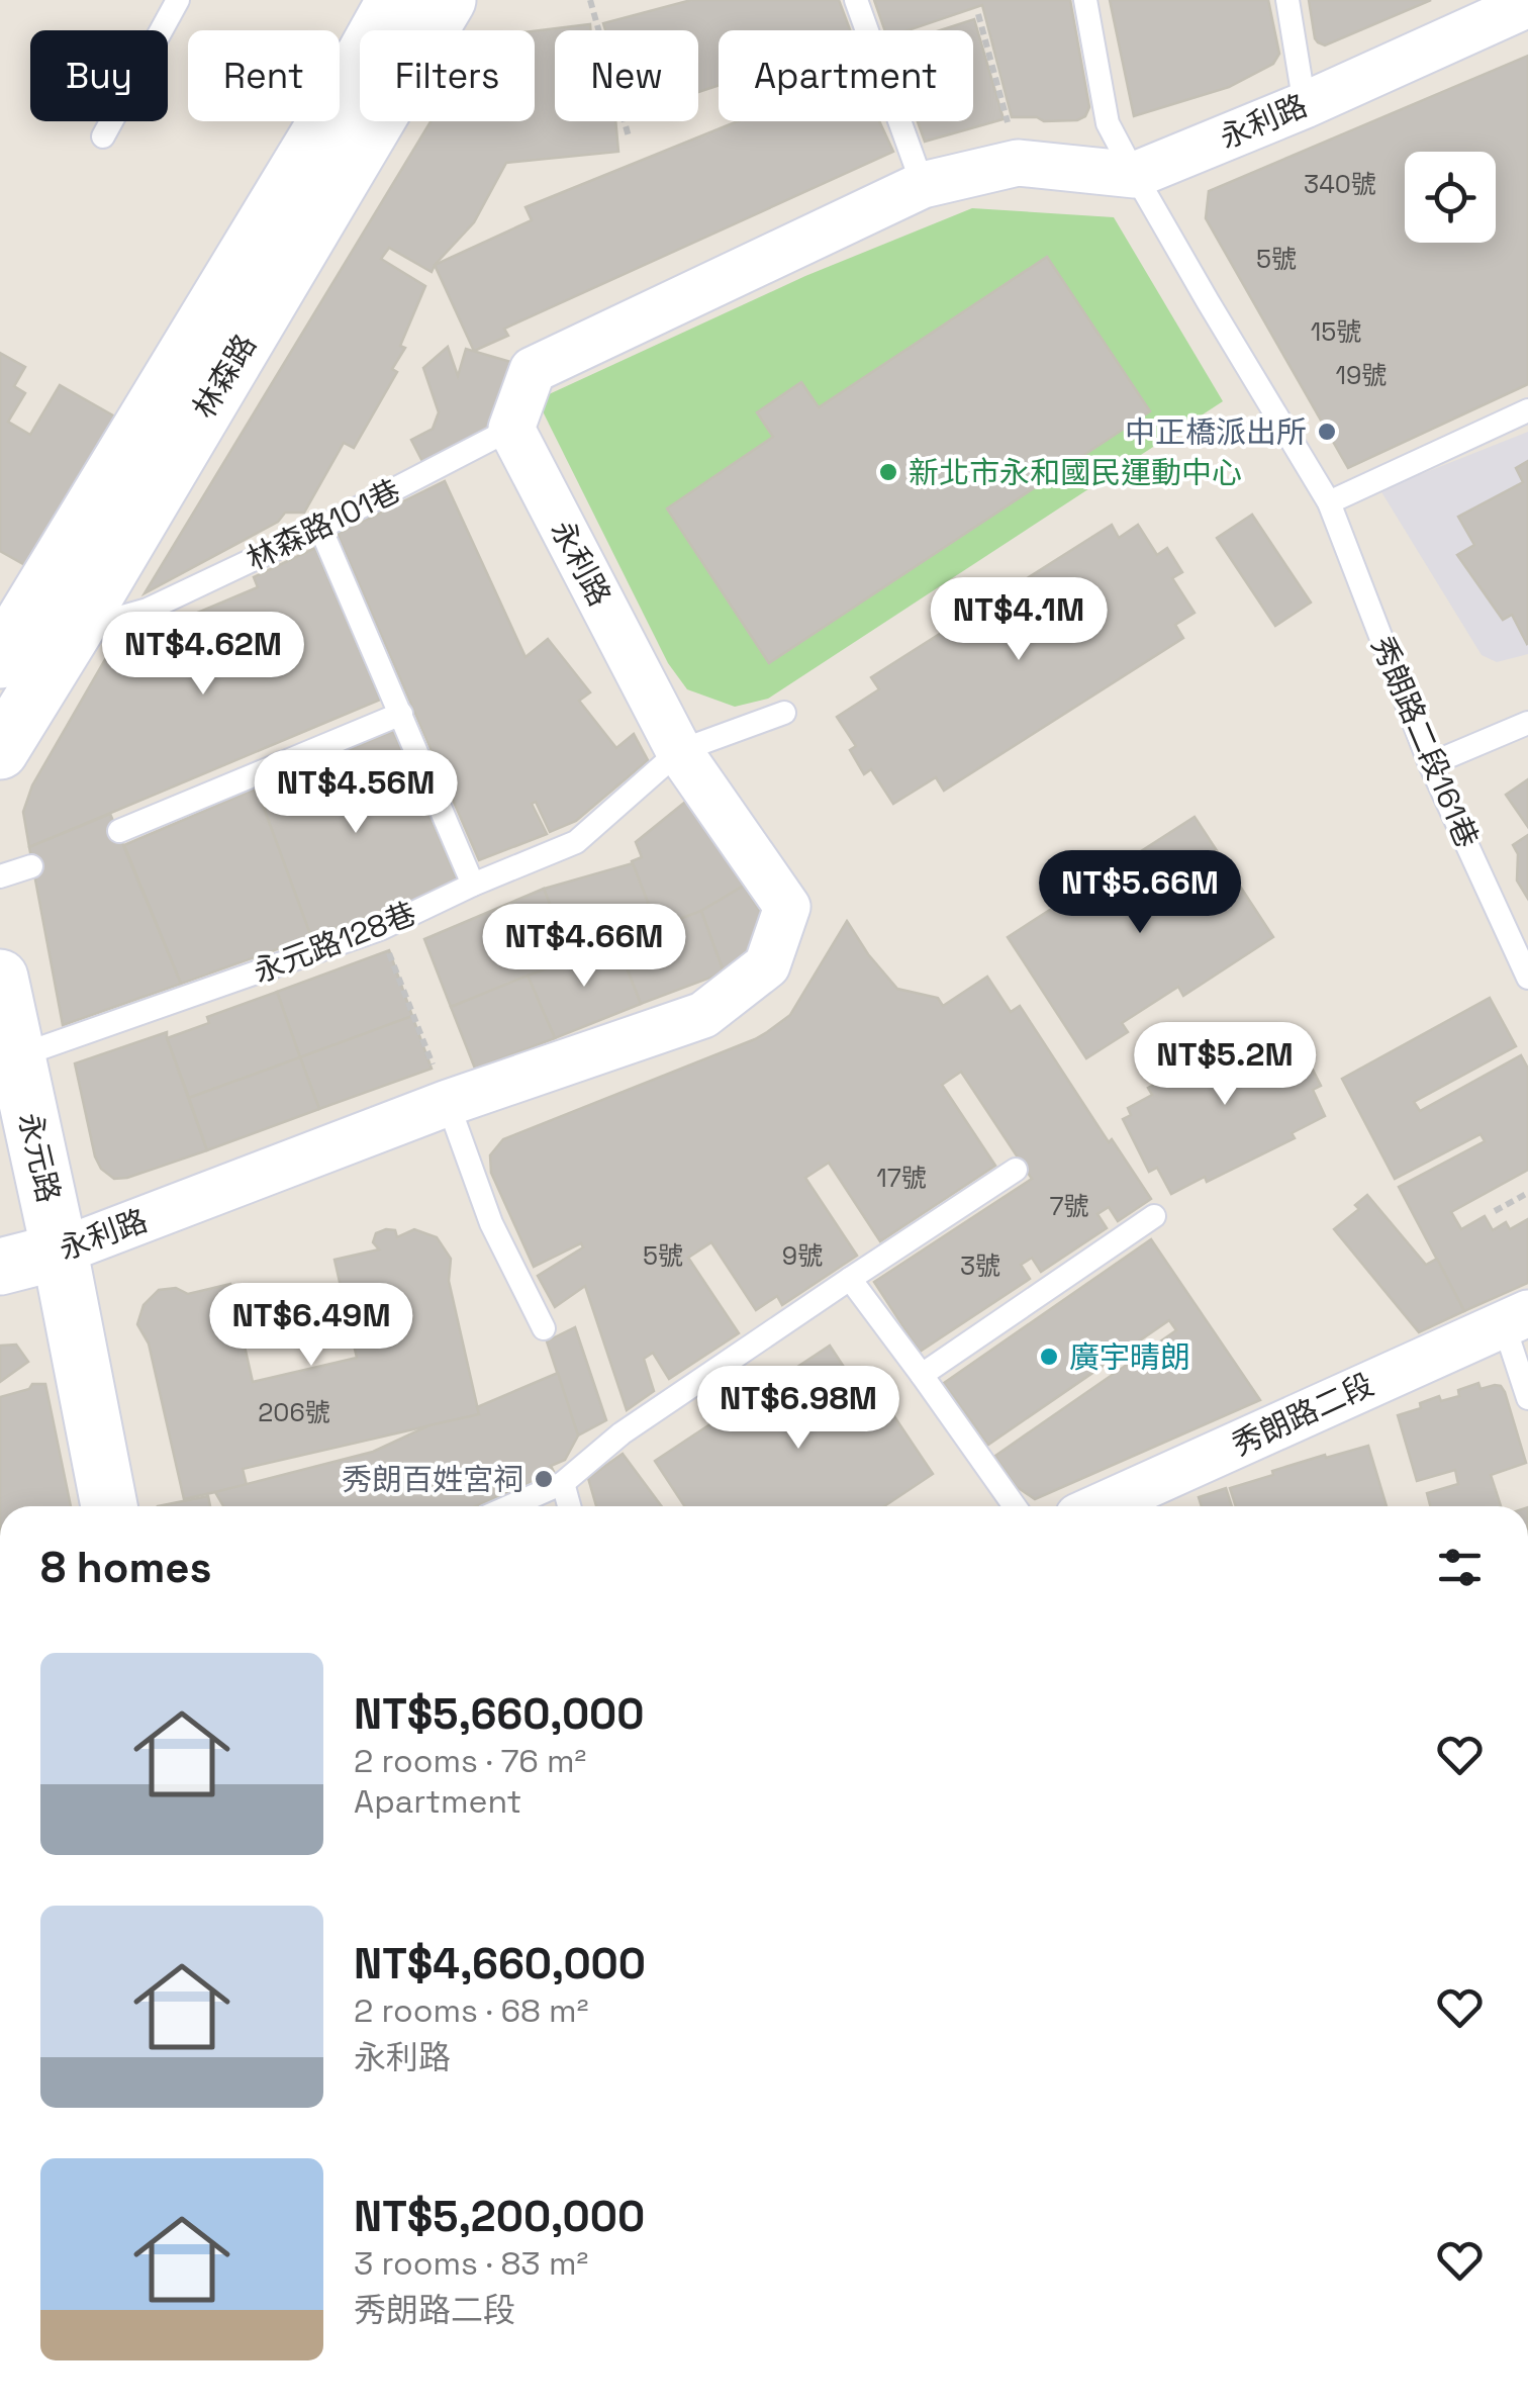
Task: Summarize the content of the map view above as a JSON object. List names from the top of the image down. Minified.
{"streets":{"street":["永利路","林森路","永元路","秀朗路二段"],"lane":["林森路101巷","秀朗路二段161巷","永元路128巷"]},"crossings":[["永利路","林森路101巷"],["永利路","秀朗路二段161巷"],["永利路","永元路128巷"],["永利路","永元路"],["林森路","林森路101巷"],["永元路128巷","永元路"]],"places":["中正橋派出所","新北市永和國民運動中心","廣宇晴朗","秀朗百姓宮祠"],"house_numbers":["340號","5號","15號","19號","17號","7號","5號","9號","3號","206號"],"page":{"chip":["Buy","Rent","Filters","New","Apartment"],"price":["NT$4.1M","NT$4.62M","NT$4.56M","NT$5.66M","NT$4.66M","NT$5.2M","NT$6.49M","NT$6.98M"],"heading":"8 homes","list":[{"name":"NT$5,660,000","note":"2 rooms · 76 m² · Apartment"},{"name":"NT$4,660,000","note":"2 rooms · 68 m² · 永利路"},{"name":"NT$5,200,000","note":"3 rooms · 83 m² · 秀朗路二段"}]}}
